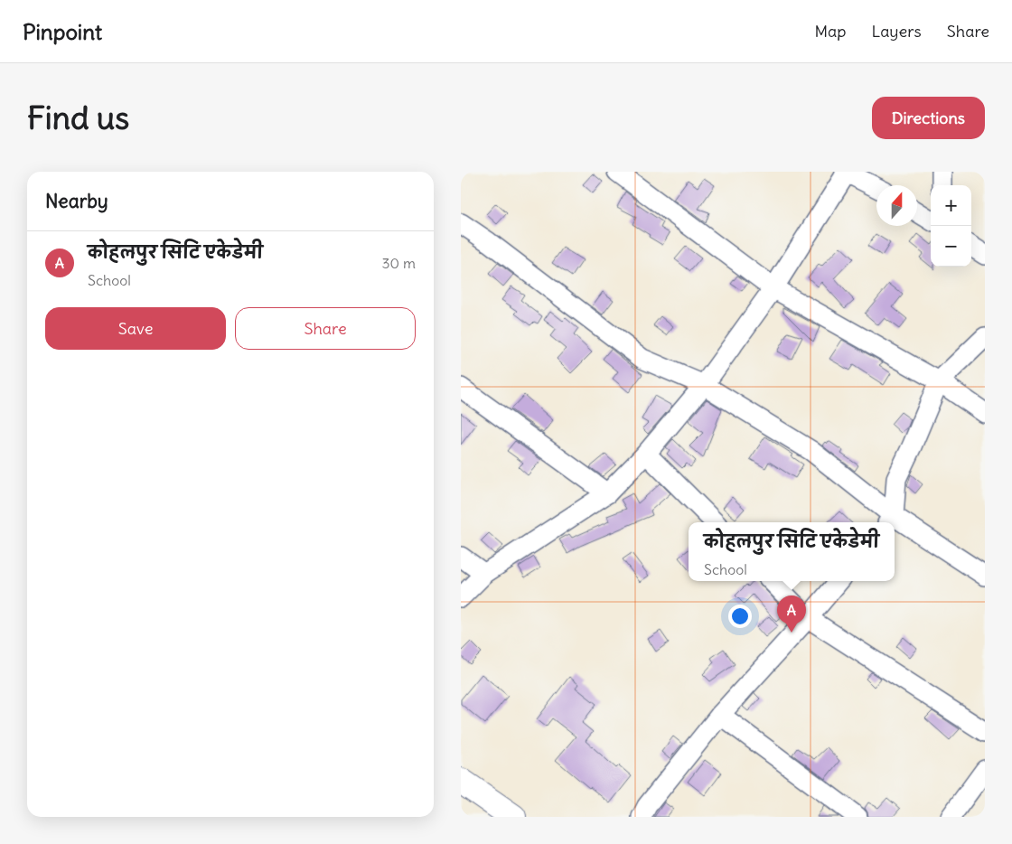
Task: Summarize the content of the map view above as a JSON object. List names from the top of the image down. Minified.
{"north":"top","page":{"header":"Pinpoint","nav":["Map","Layers","Share"],"buttons":["Directions",["Save","Share"]],"title":"Find us","heading":"Nearby","map_buttons":["+","−"],"list":[{"mark":"A","name":"कोहलपुर सिटि एकेडेमी","note":"School","value":"30 m"}],"popup":["कोहलपुर सिटि एकेडेमी","School"],"pins":"A"}}
